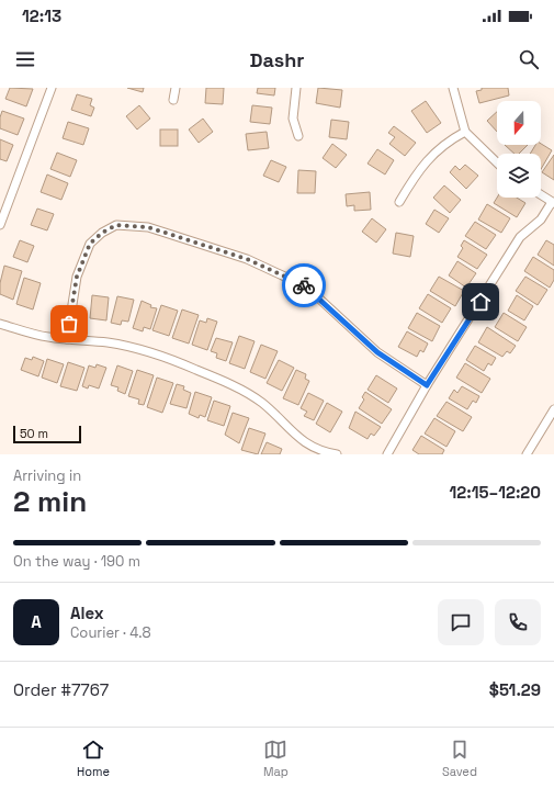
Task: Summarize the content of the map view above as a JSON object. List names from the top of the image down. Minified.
{"scale_bar":"50 m","north":"bottom","page":{"status":"12:13","header":"Dashr","scale":"50 m","heading":["2 min","Arriving in","12:15–12:20"],"panel":["Alex","Courier · 4.8","Order #7767","$51.29"],"bar":"On the way · 190 m","round":"A","tabs":["Home","Map","Saved"]}}
